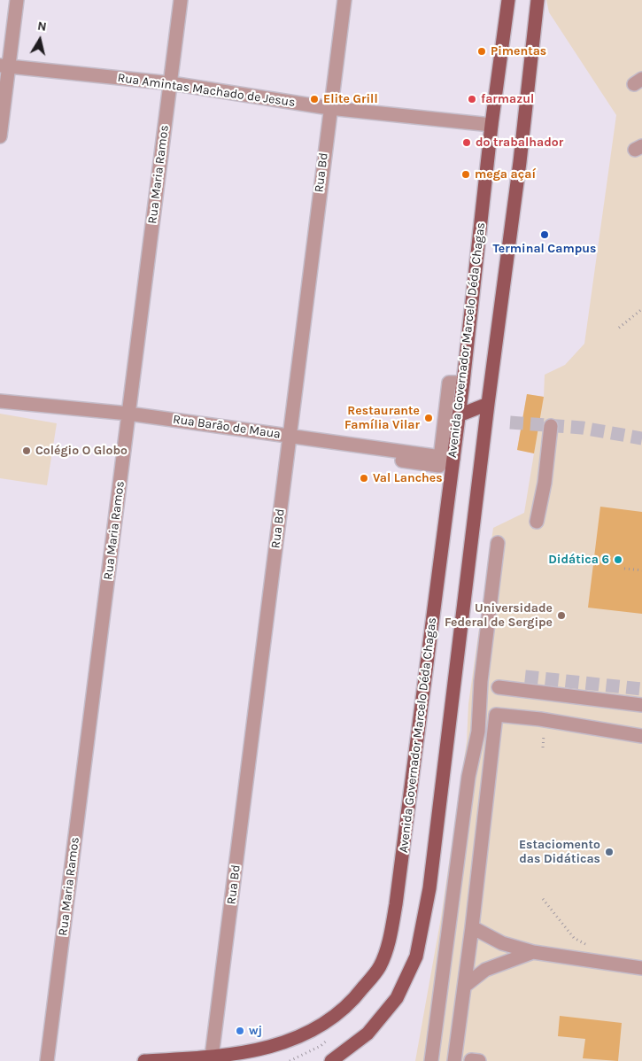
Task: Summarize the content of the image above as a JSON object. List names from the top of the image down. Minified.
{"streets":{"main road":["Avenida Governador Marcelo Déda Chagas"],"street":["Rua Amintas Machado de Jesus","Rua Bd","Rua Maria Ramos","Rua Barão de Maua"]},"crossings":[["Rua Amintas Machado de Jesus","Rua Bd"],["Rua Amintas Machado de Jesus","Rua Maria Ramos"],["Rua Amintas Machado de Jesus","Avenida Governador Marcelo Déda Chagas"],["Rua Bd","Avenida Governador Marcelo Déda Chagas"],["Rua Bd","Rua Barão de Maua"],["Rua Maria Ramos","Rua Barão de Maua"],["Avenida Governador Marcelo Déda Chagas","Rua Barão de Maua"]],"places":["Pimentas","Elite Grill","farmazul","do trabalhador","mega açaí","Terminal Campus","Restaurante Família Vilar","Colégio O Globo","Val Lanches","Didática 6","Universidade Federal de Sergipe","Estaciomento das Didáticas","wj"],"north":"top"}
